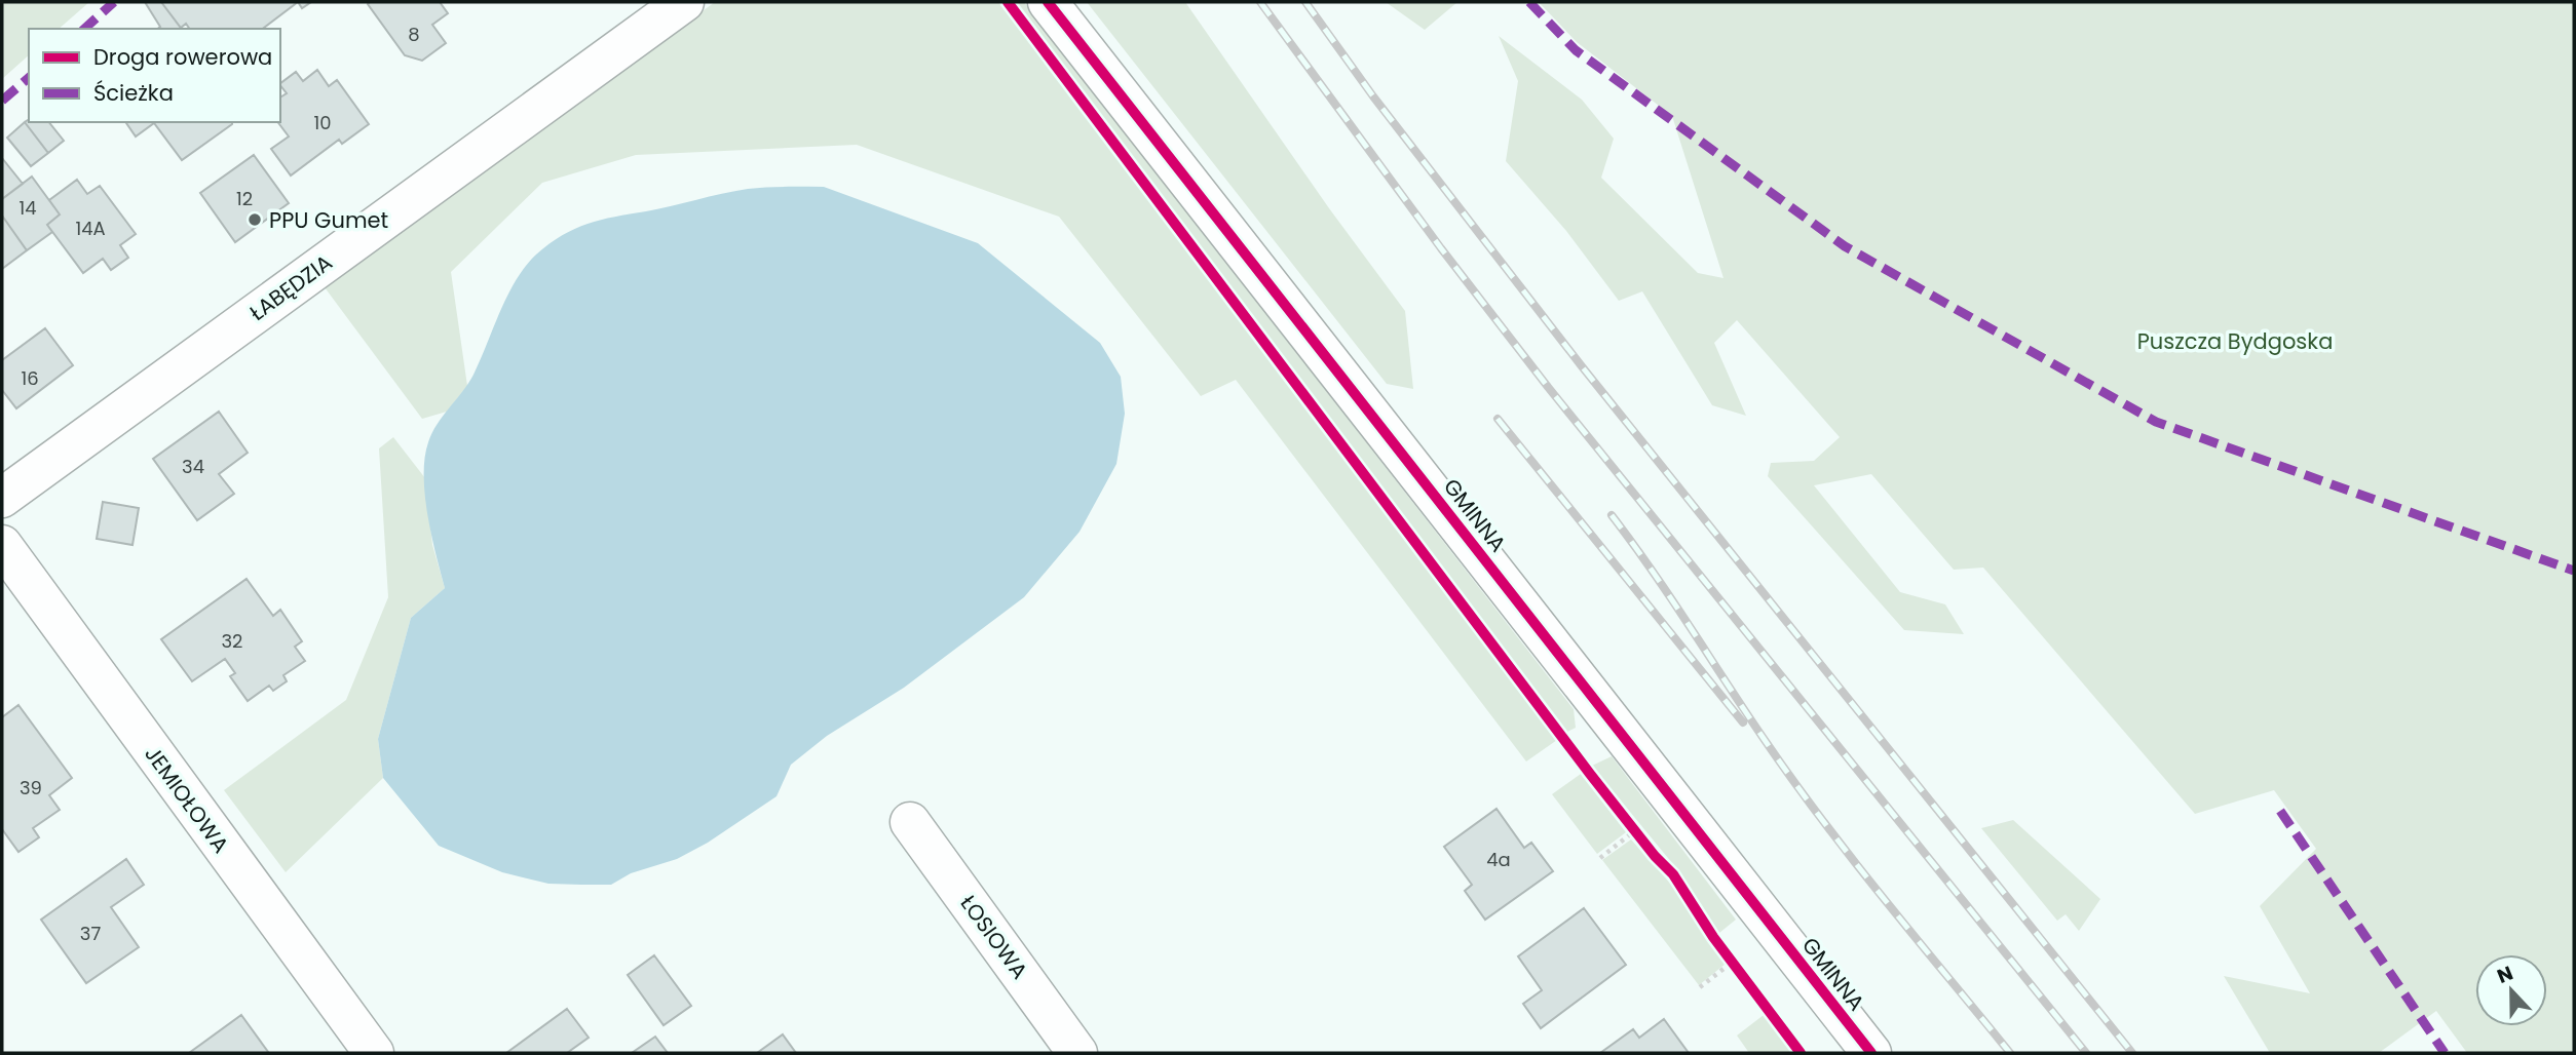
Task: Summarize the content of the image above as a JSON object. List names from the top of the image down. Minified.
{"streets":{"street":["ŁABĘDZIA","GMINNA","JEMIOŁOWA","ŁOSIOWA"]},"parks":["Puszcza Bydgoska"],"places":["PPU Gumet"],"house_numbers":["8","10","12","14","14A","16","34","32","39","4a","37"],"legend":["Droga rowerowa","Ścieżka"],"north":"top"}
